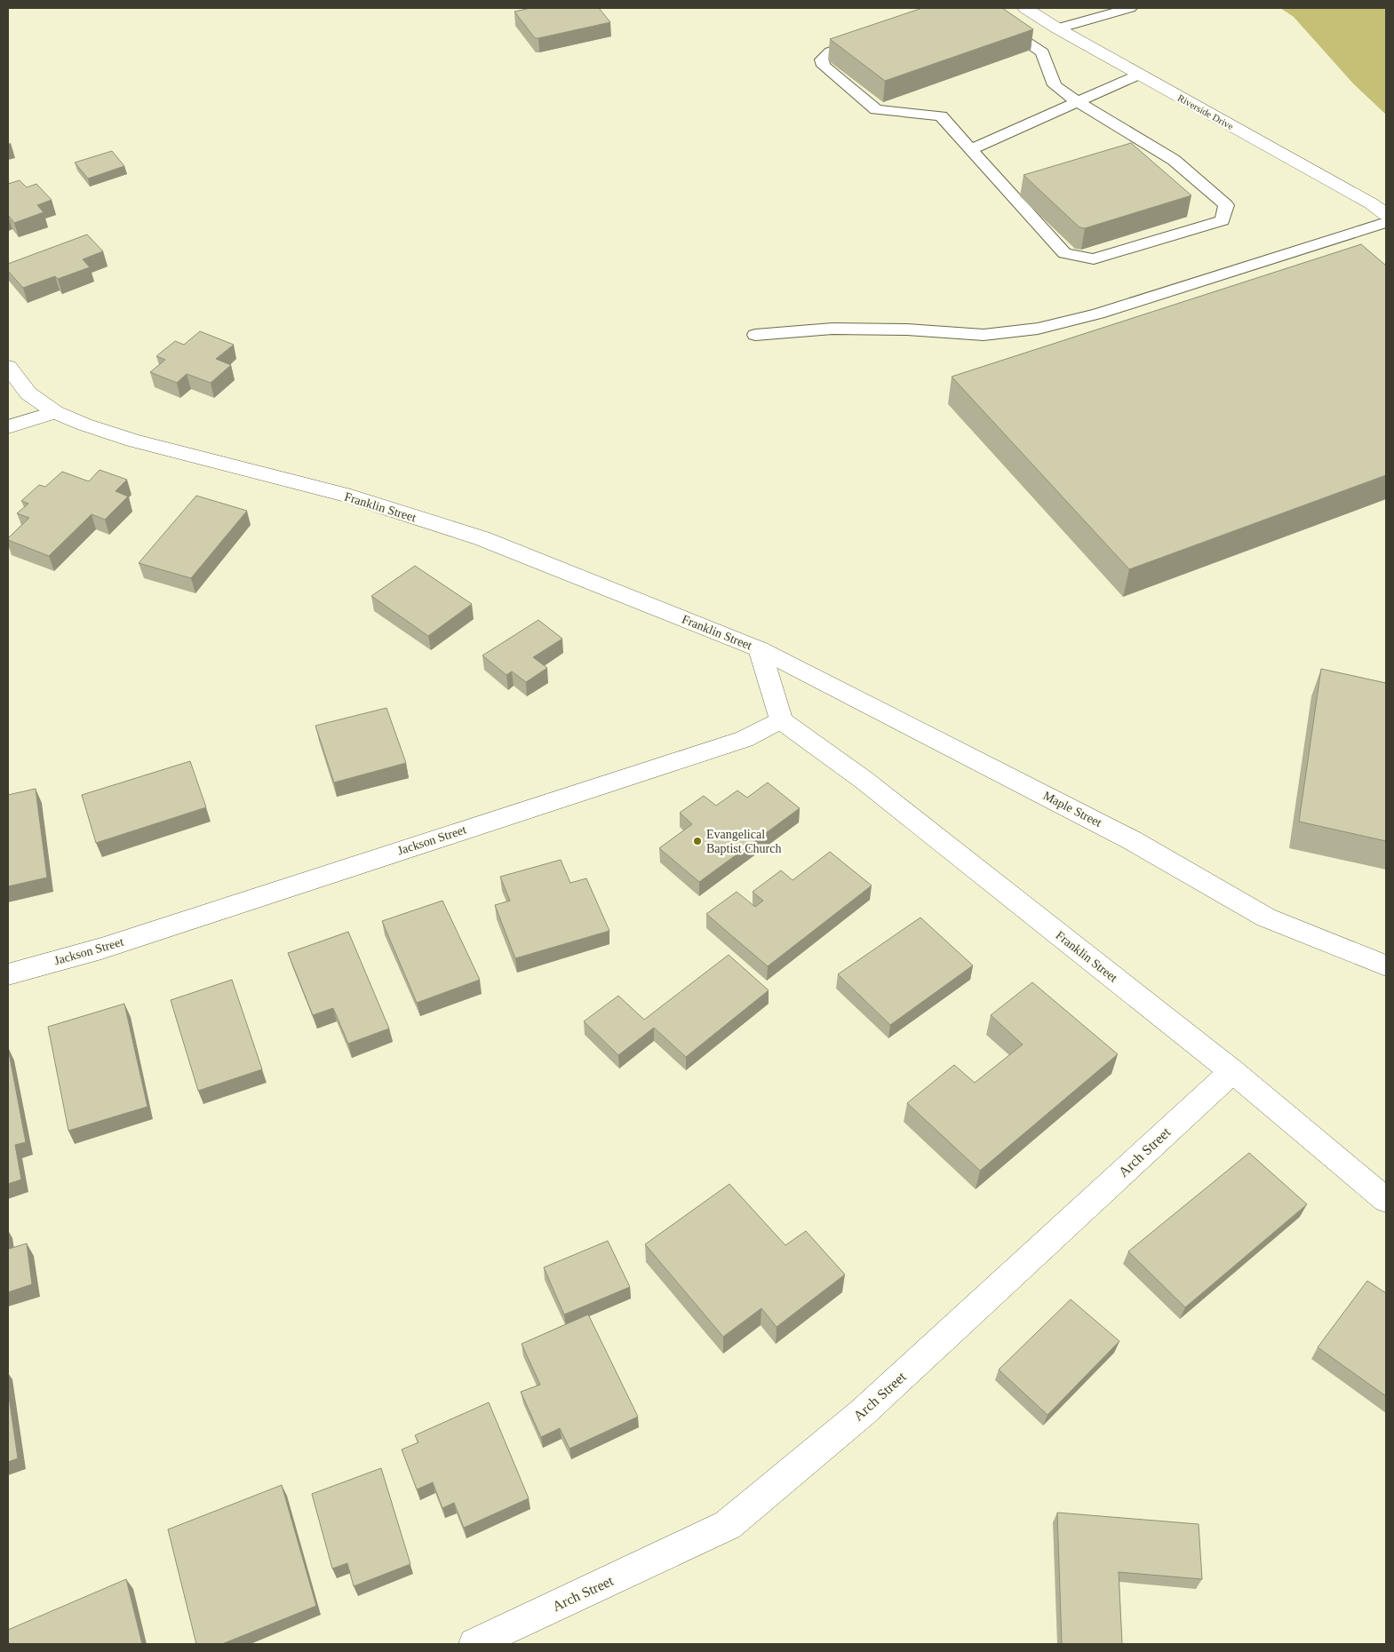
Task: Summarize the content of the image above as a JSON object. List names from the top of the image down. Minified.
{"streets":{"street":["Riverside Drive","Franklin Street","Maple Street","Jackson Street","Arch Street"]},"crossings":[["Franklin Street","Maple Street"],["Franklin Street","Jackson Street"],["Franklin Street","Arch Street"]],"places":["Evangelical Baptist Church"]}
